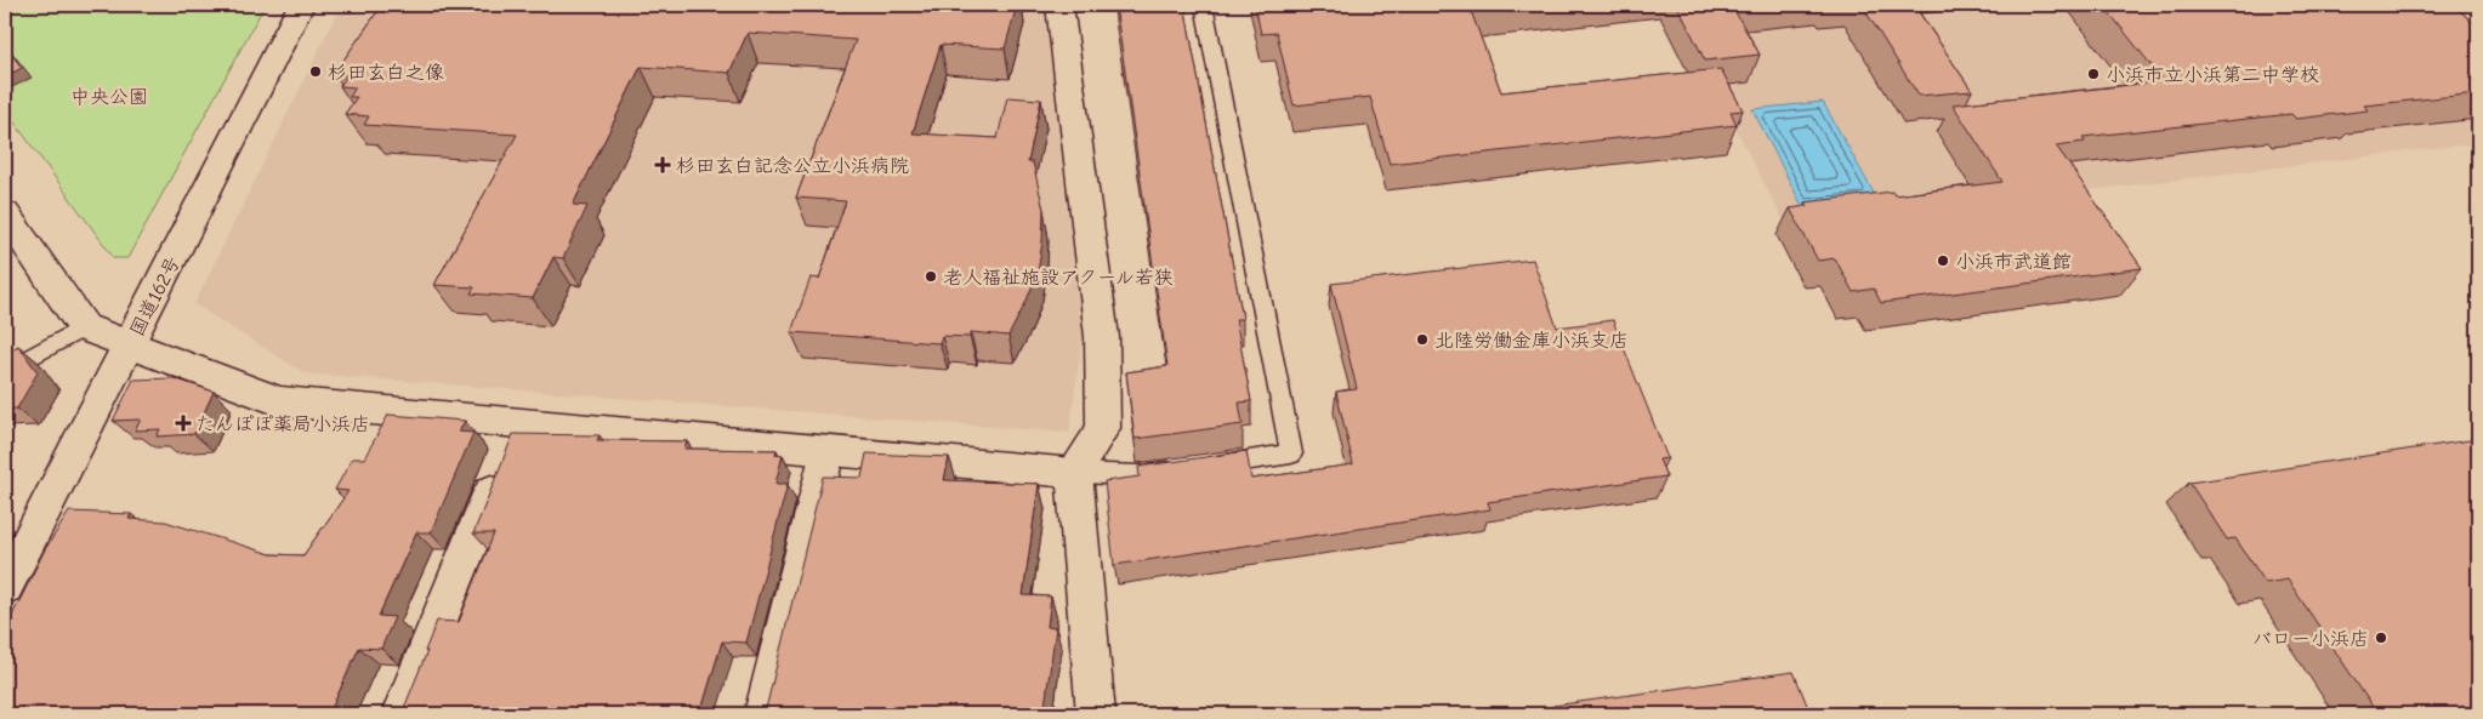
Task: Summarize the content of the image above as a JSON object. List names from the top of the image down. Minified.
{"streets":{"main road":["国道162号"]},"parks":["中央公園"],"places":{"other":["杉田玄白之像","小浜市立小浜第二中学校","小浜市武道館","老人福祉施設アクール若狭","北陸労働金庫小浜支店","バロー小浜店"],"health":["杉田玄白記念公立小浜病院","たんぽぽ薬局小浜店"]}}
